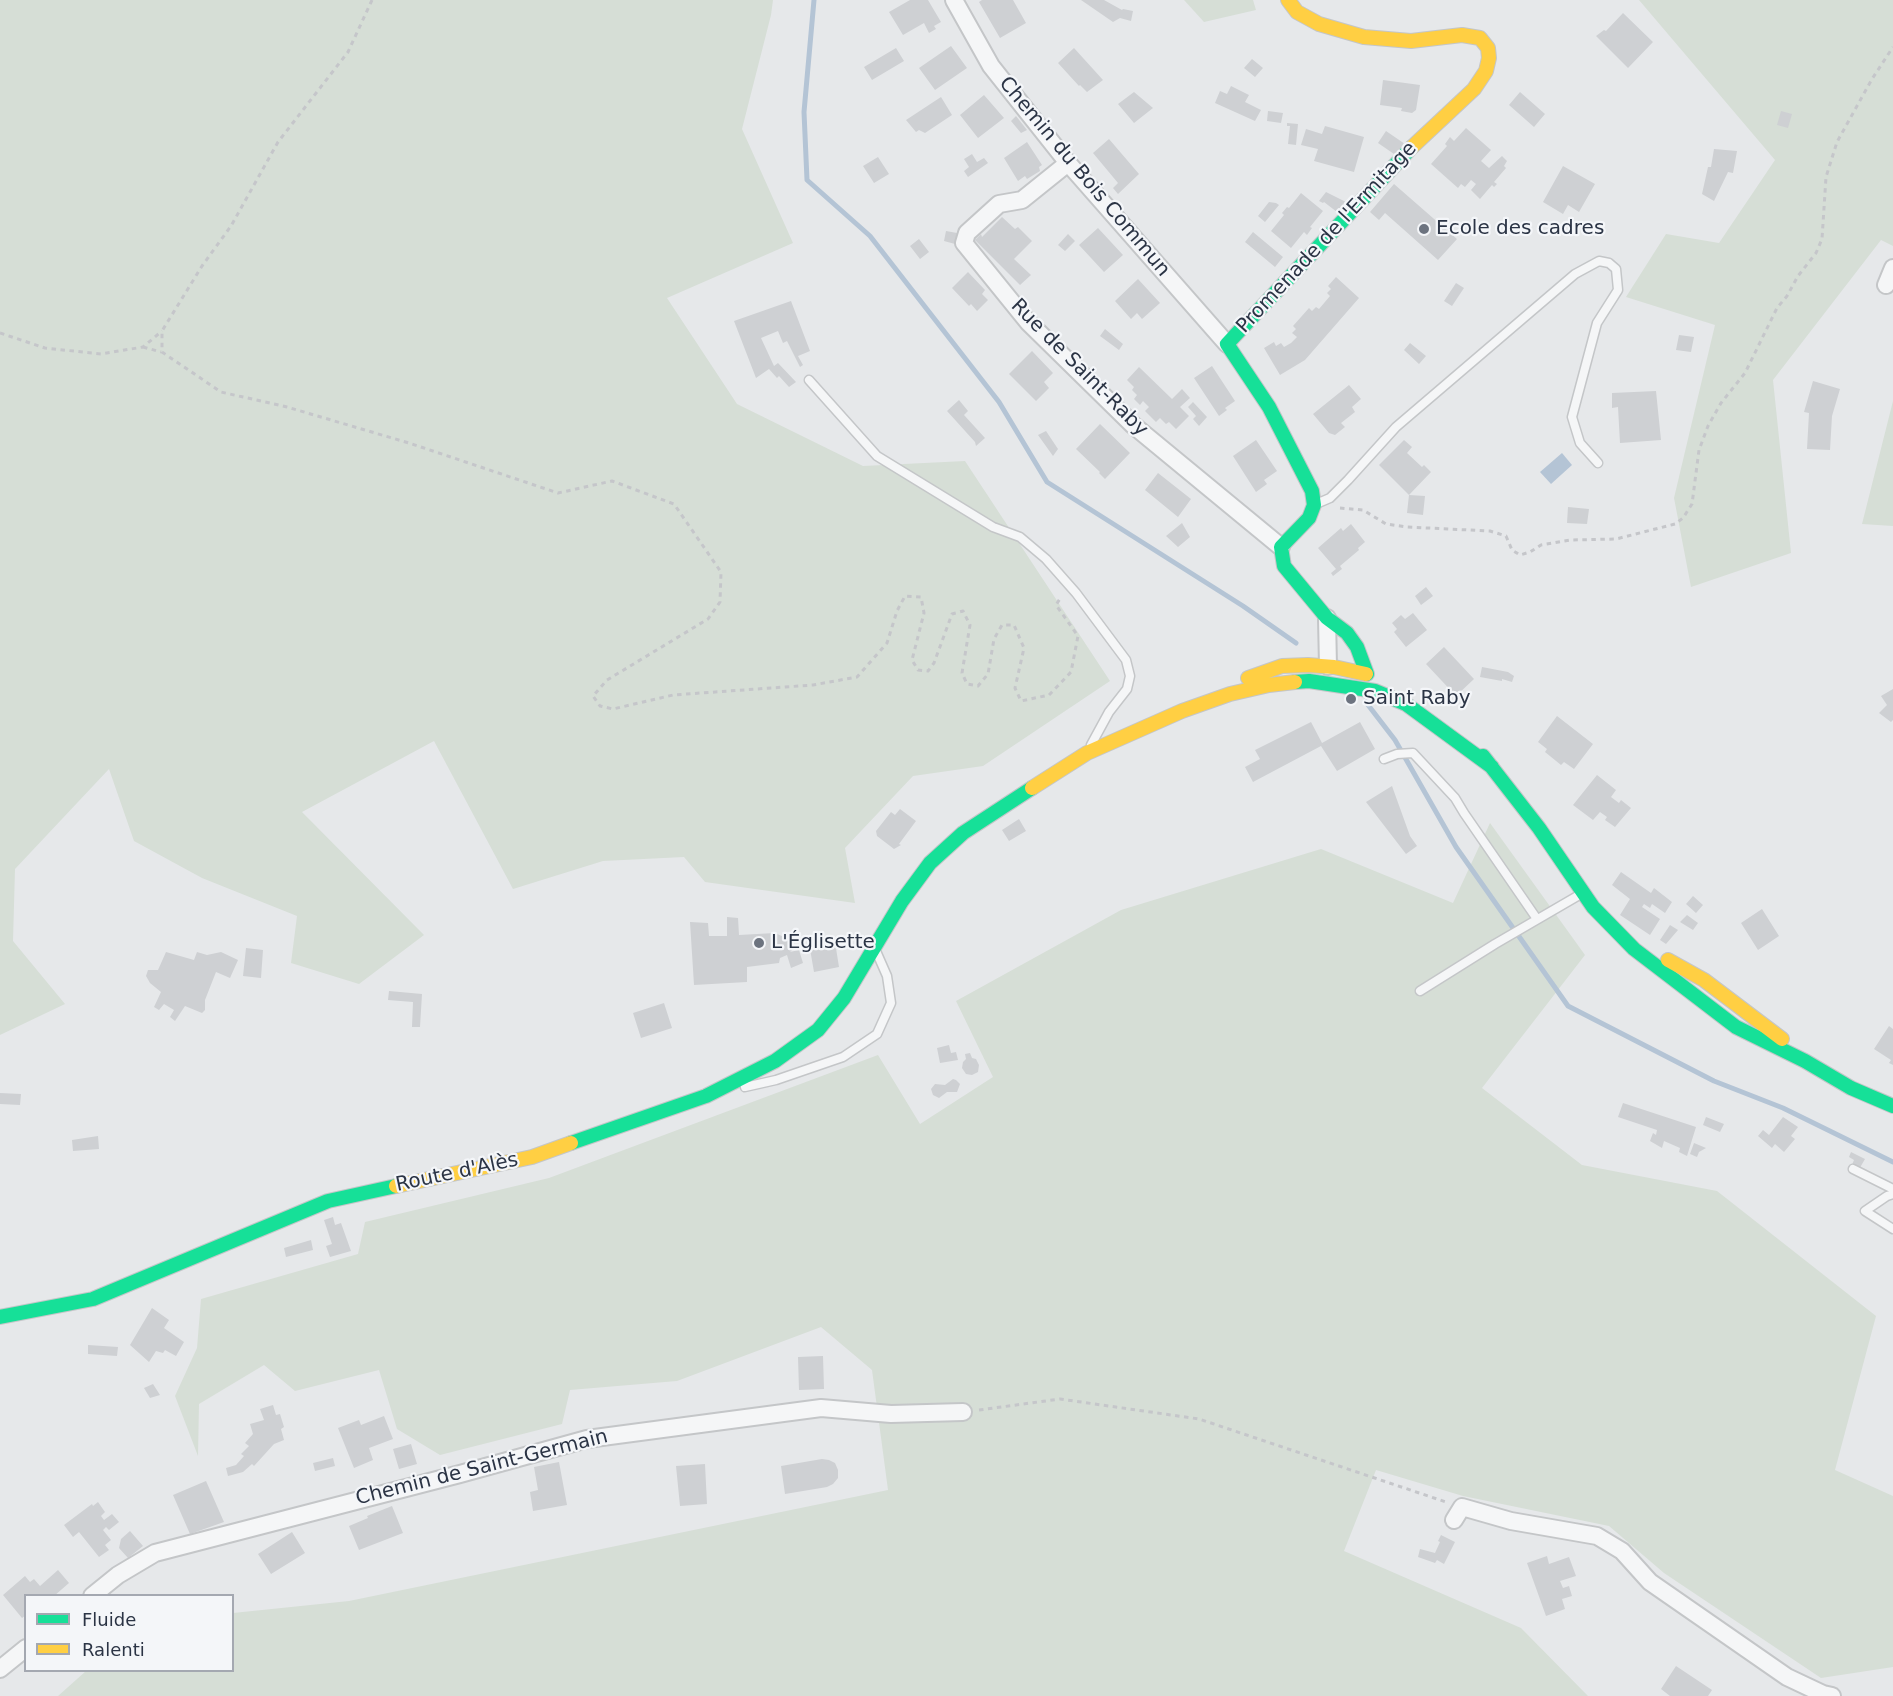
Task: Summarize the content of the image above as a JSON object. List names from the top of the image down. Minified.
{"streets":{"main road":["Promenade de l'Ermitage","Route d'Alès"],"street":["Chemin du Bois Commun","Rue de Saint-Raby","Chemin de Saint-Germain"]},"crossings":[["Chemin du Bois Commun","Promenade de l'Ermitage"],["Chemin du Bois Commun","Rue de Saint-Raby"]],"places":["Ecole des cadres","Saint Raby","L'Églisette"],"legend":["Fluide","Ralenti"]}
